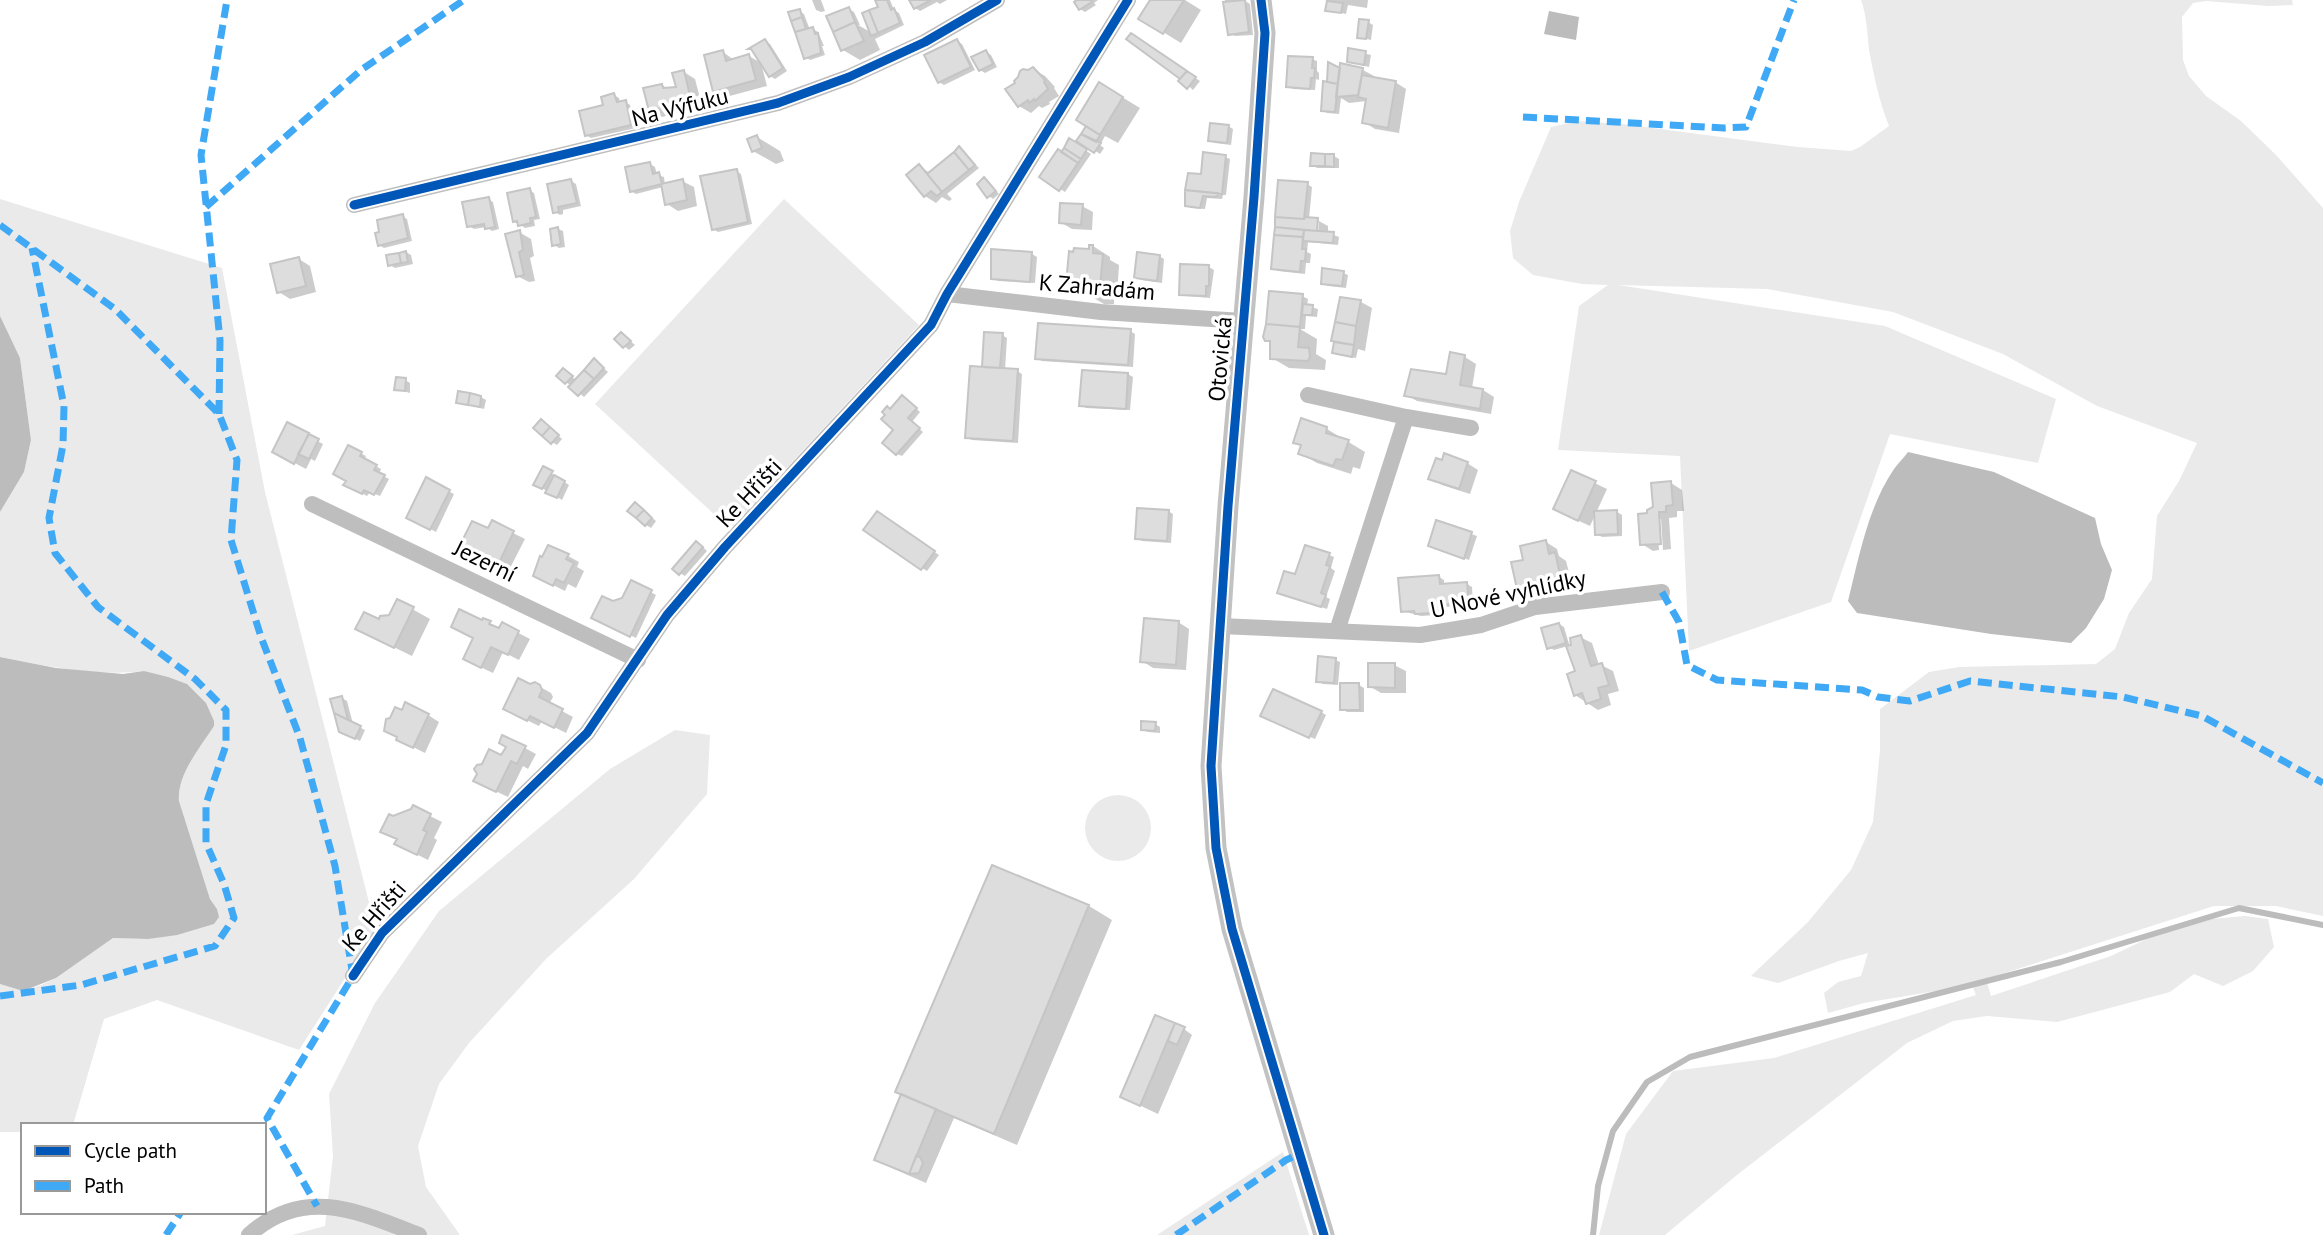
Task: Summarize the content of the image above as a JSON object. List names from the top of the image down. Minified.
{"streets":{"street":["Na Výfuku","K Zahradám","Otovická","Ke Hřišti","Jezerní","U Nové vyhlídky"]},"crossings":[["K Zahradám","Otovická"],["K Zahradám","Ke Hřišti"],["Otovická","U Nové vyhlídky"],["Ke Hřišti","Jezerní"]],"legend":["Cycle path","Path"]}
